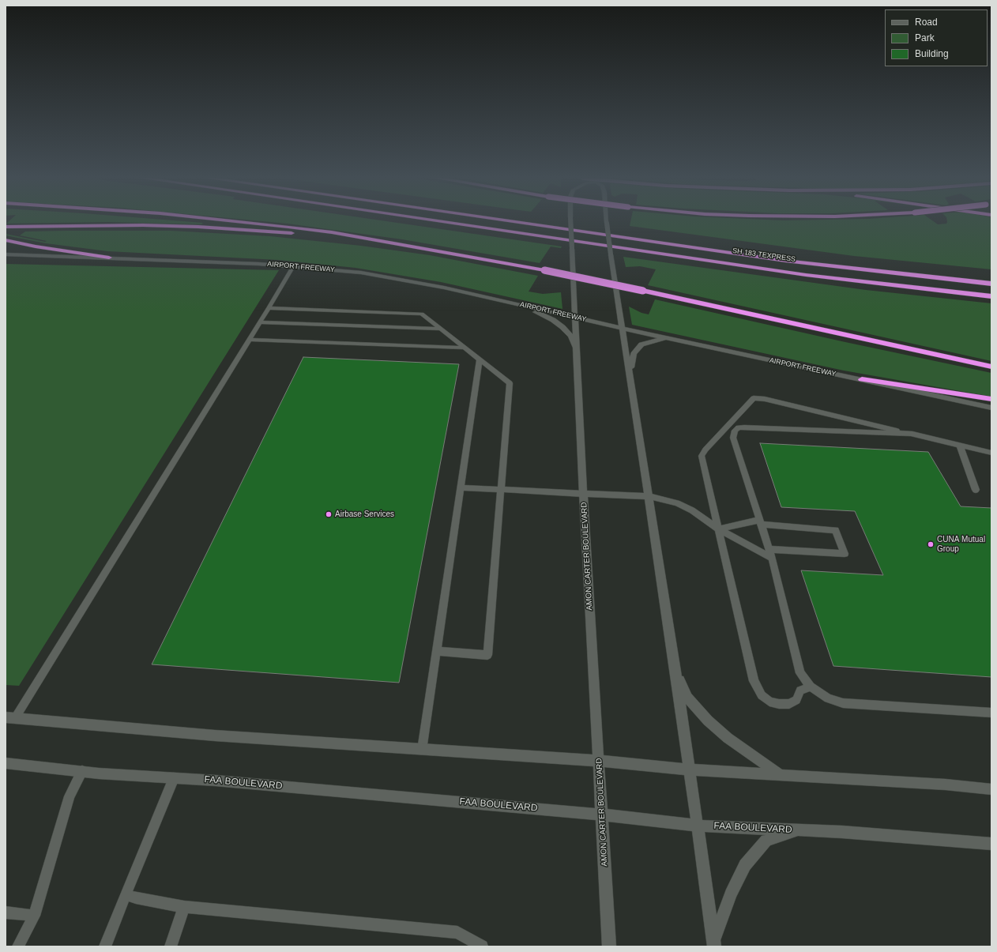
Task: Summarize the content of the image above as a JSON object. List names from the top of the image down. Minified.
{"streets":{"highway":["SH 183 TEXPRESS"],"street":["AIRPORT FREEWAY","AMON CARTER BOULEVARD","FAA BOULEVARD"]},"crossings":[["AIRPORT FREEWAY","AMON CARTER BOULEVARD"],["AMON CARTER BOULEVARD","FAA BOULEVARD"]],"places":["Airbase Services","CUNA Mutual Group"],"legend":["Road","Park","Building"]}
